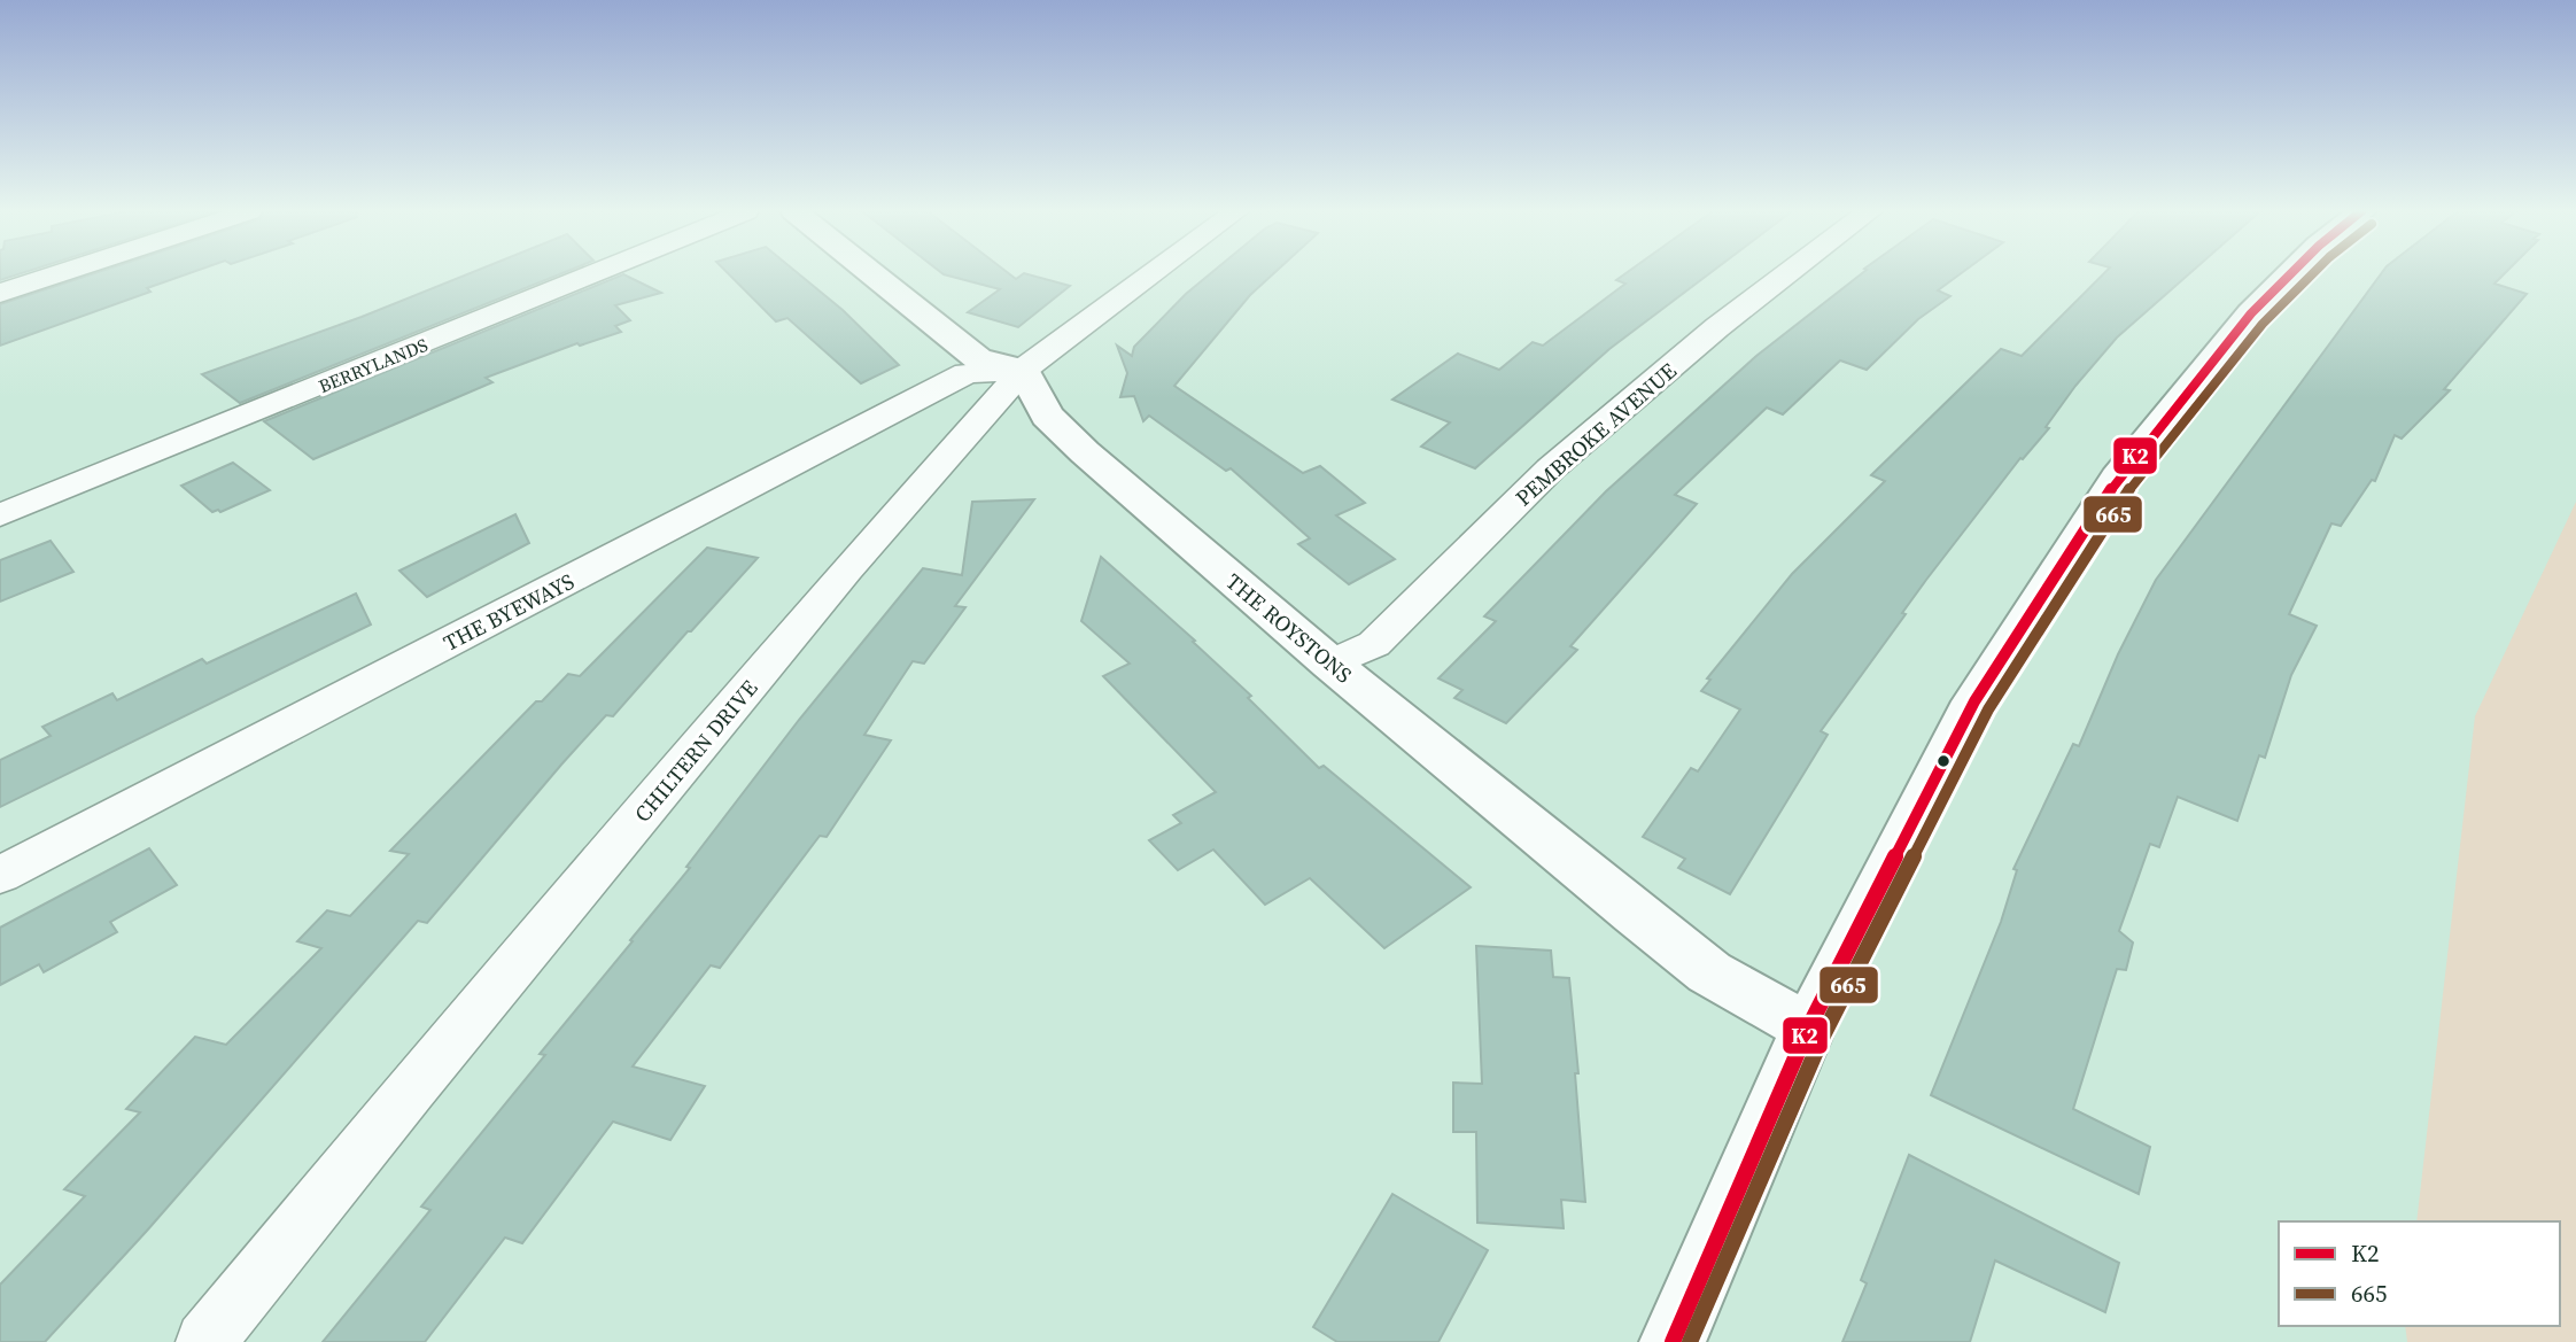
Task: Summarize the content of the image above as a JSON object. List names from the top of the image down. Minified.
{"streets":{"street":["BERRYLANDS","PEMBROKE AVENUE","THE BYEWAYS","THE ROYSTONS","CHILTERN DRIVE"]},"crossings":[["PEMBROKE AVENUE","THE ROYSTONS"],["THE BYEWAYS","THE ROYSTONS"],["THE BYEWAYS","CHILTERN DRIVE"],["THE ROYSTONS","CHILTERN DRIVE"]],"lines":["transit line K2","transit line 665"],"legend":["K2","665"]}
